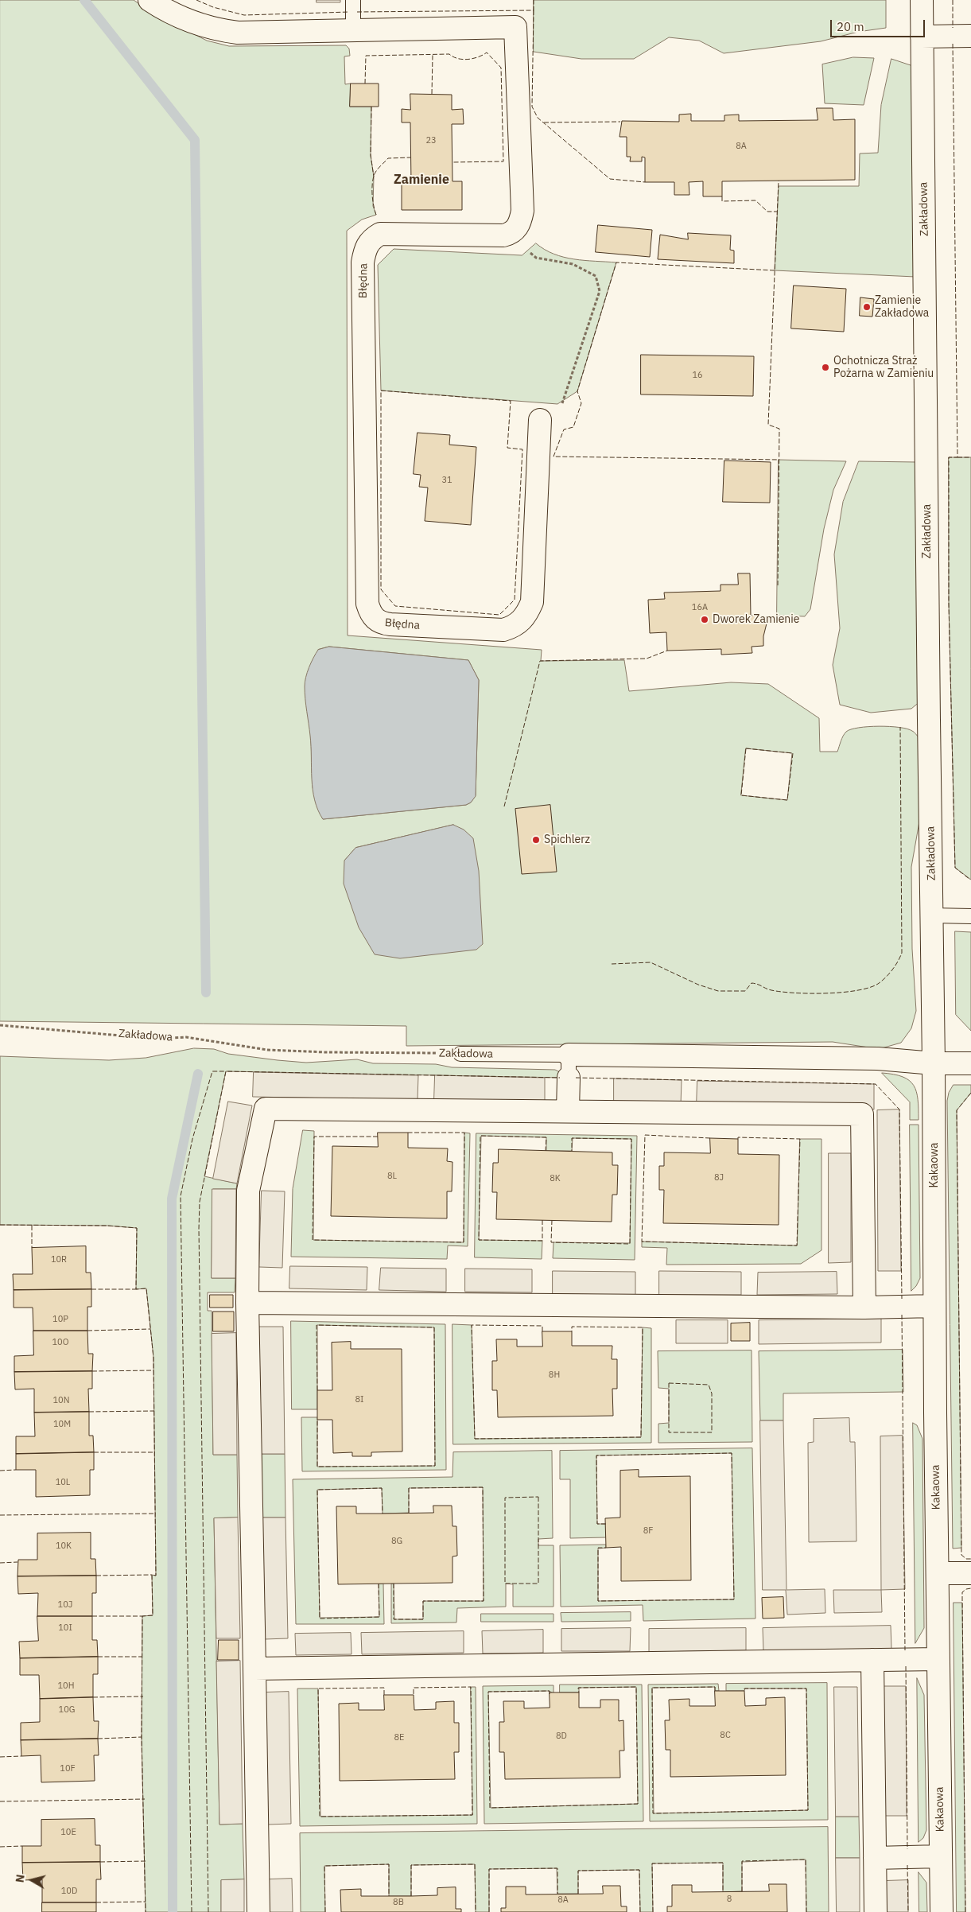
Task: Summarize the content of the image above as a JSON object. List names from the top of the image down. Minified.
{"streets":{"street":["Zakładowa","Błędna","Kakaowa"]},"crossings":[["Zakładowa","Kakaowa"]],"districts":["Zamienie"],"places":["Zamienie Zakładowa","Ochotnicza Straż Pożarna w Zamieniu","Dworek Zamienie","Spichlerz"],"house_numbers":["23","8A","16","31","16A","8L","8J","8K","10R","10P","10O","8H","8I","10N","10M","10L","8F","8G","10K","10J","10I","10H","10G","8C","8D","8E","10F","10E","10D","8","8A","8B"],"scale_bar":"20 m","north":"left"}
